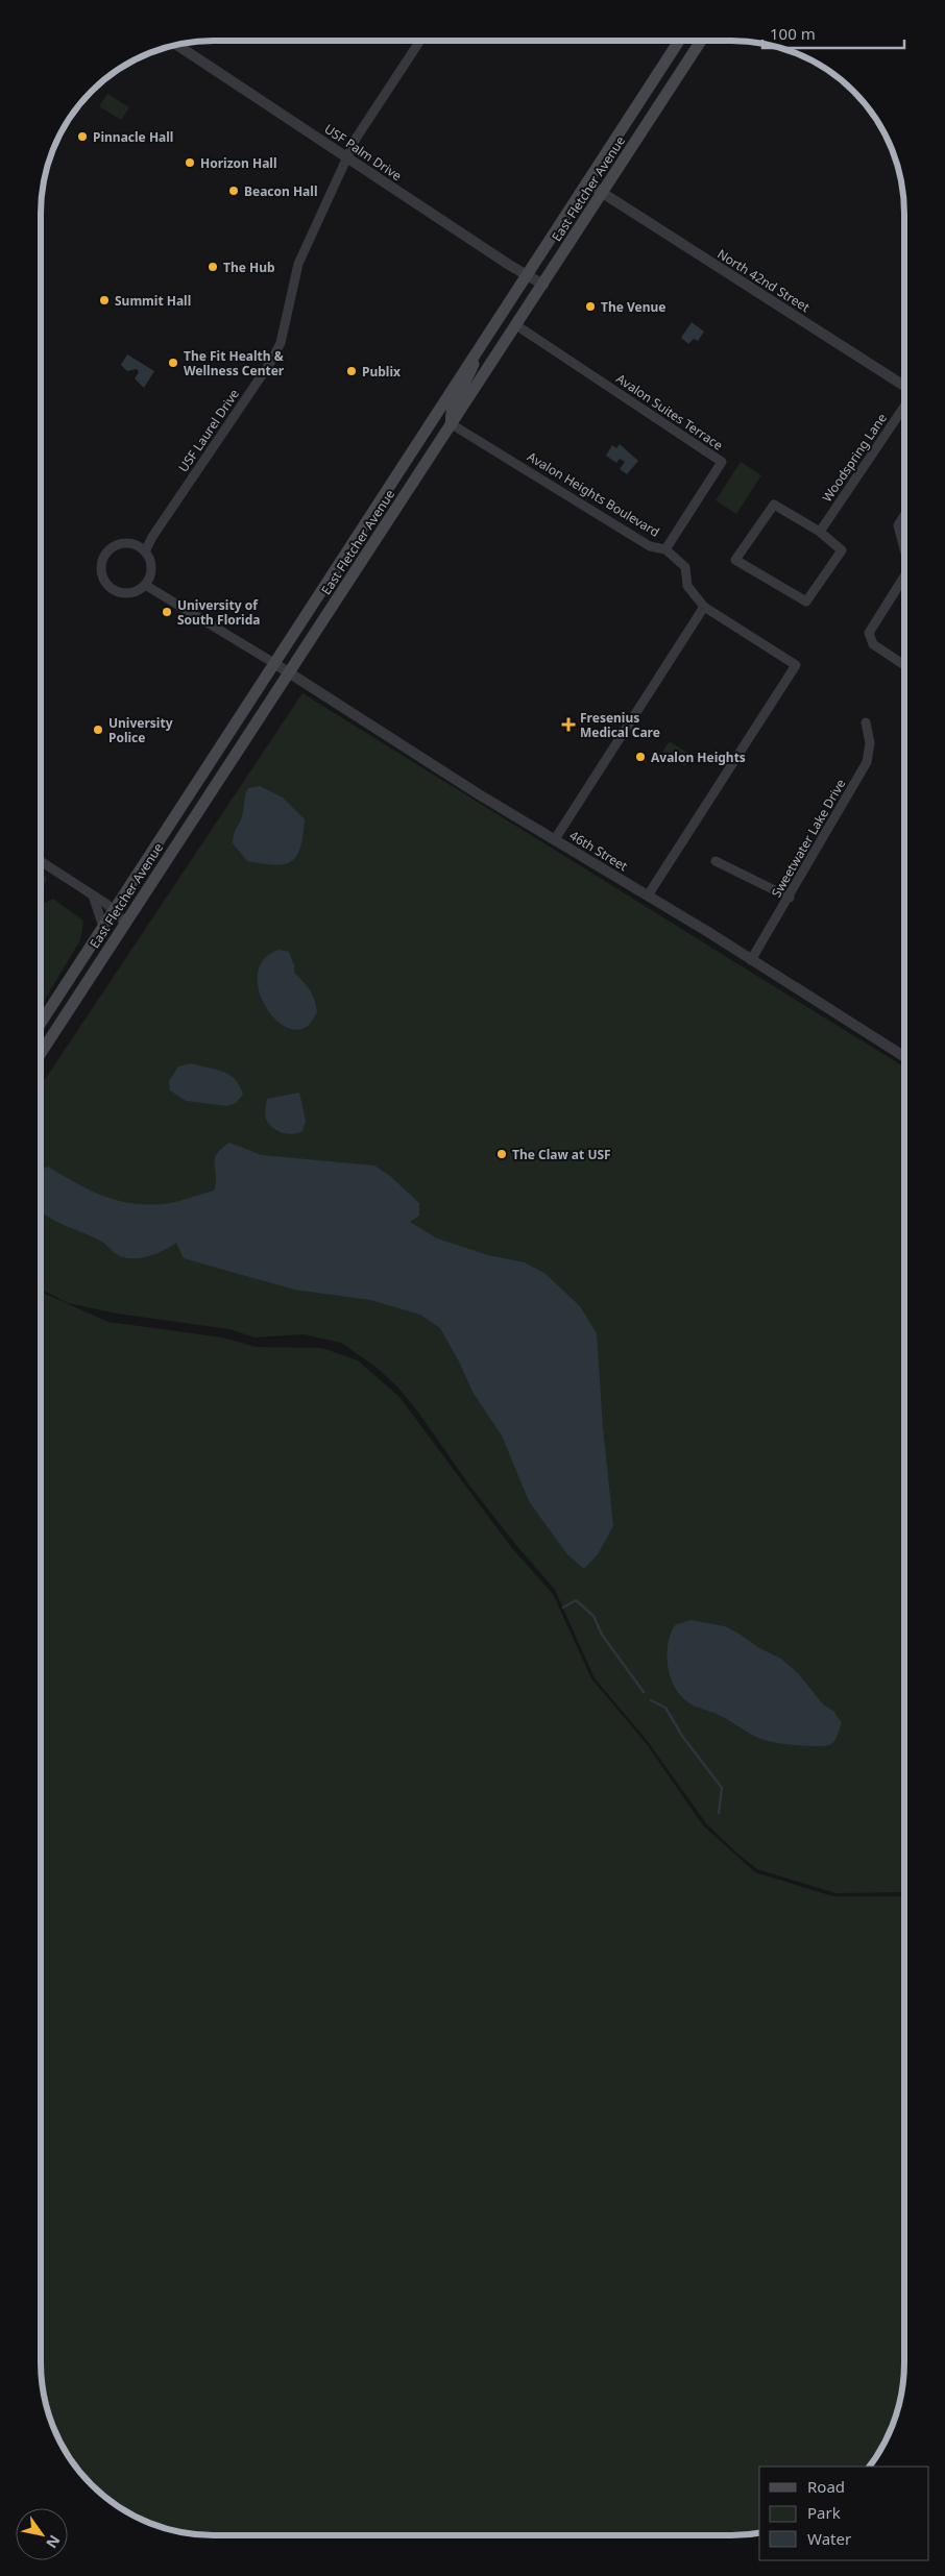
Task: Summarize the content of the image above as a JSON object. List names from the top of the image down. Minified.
{"streets":{"main road":["East Fletcher Avenue"],"street":["USF Palm Drive","North 42nd Street","Avalon Suites Terrace","USF Laurel Drive","Woodspring Lane","Avalon Heights Boulevard","Sweetwater Lake Drive","46th Street"]},"crossings":[["USF Palm Drive","East Fletcher Avenue"],["USF Palm Drive","USF Laurel Drive"],["East Fletcher Avenue","North 42nd Street"],["East Fletcher Avenue","Avalon Suites Terrace"],["East Fletcher Avenue","Avalon Heights Boulevard"],["East Fletcher Avenue","46th Street"],["Avalon Suites Terrace","Avalon Heights Boulevard"],["Sweetwater Lake Drive","46th Street"]],"places":{"other":["Pinnacle Hall","Horizon Hall","Beacon Hall","The Hub","Summit Hall","The Venue","The Fit Health & Wellness Center","Publix","University of South Florida","University Police","Avalon Heights","The Claw at USF"],"health":["Fresenius Medical Care"]},"legend":["Road","Park","Water"],"scale_bar":"100 m","north":"bottom right"}
